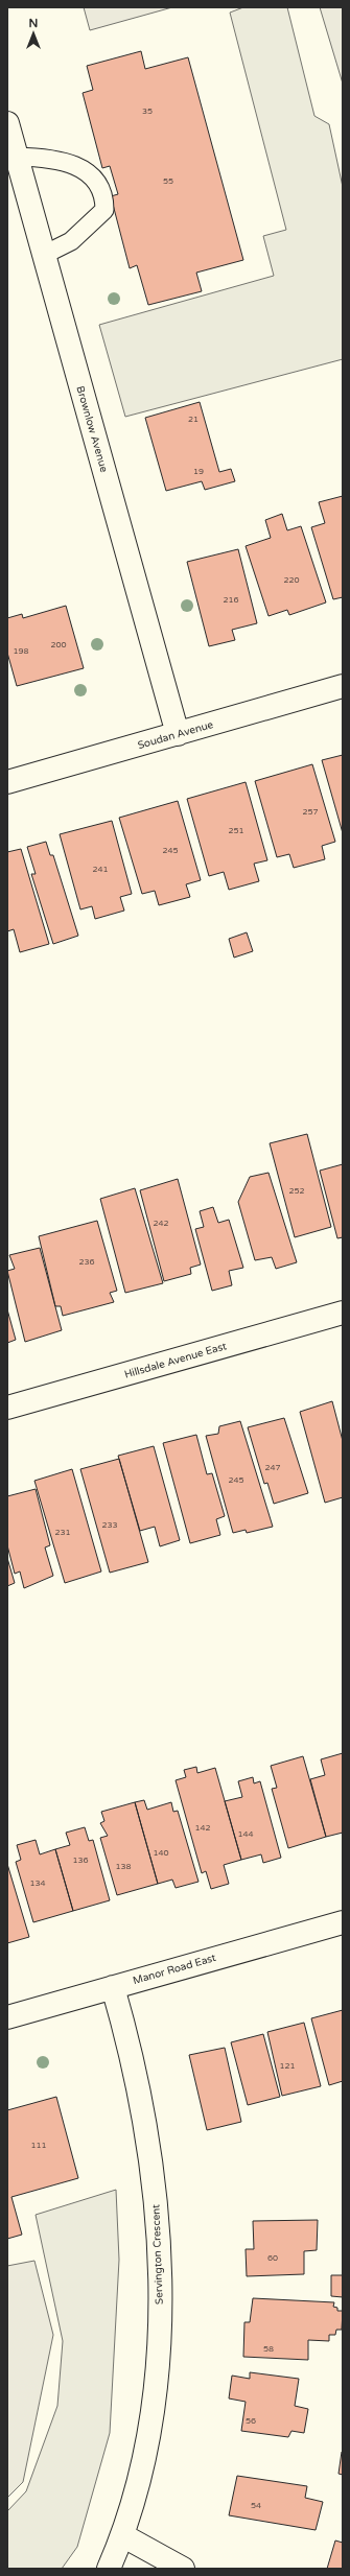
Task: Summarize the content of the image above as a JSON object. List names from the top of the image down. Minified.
{"streets":{"street":["Brownlow Avenue","Soudan Avenue","Hillsdale Avenue East","Manor Road East","Servington Crescent"]},"crossings":[["Brownlow Avenue","Soudan Avenue"],["Manor Road East","Servington Crescent"]],"house_numbers":["35","55","21","19","220","216","200","198","257","251","245","241","252","242","236","247","245","233","231","142","144","140","136","138","134","121","111","60","58","56","54"],"north":"top"}
